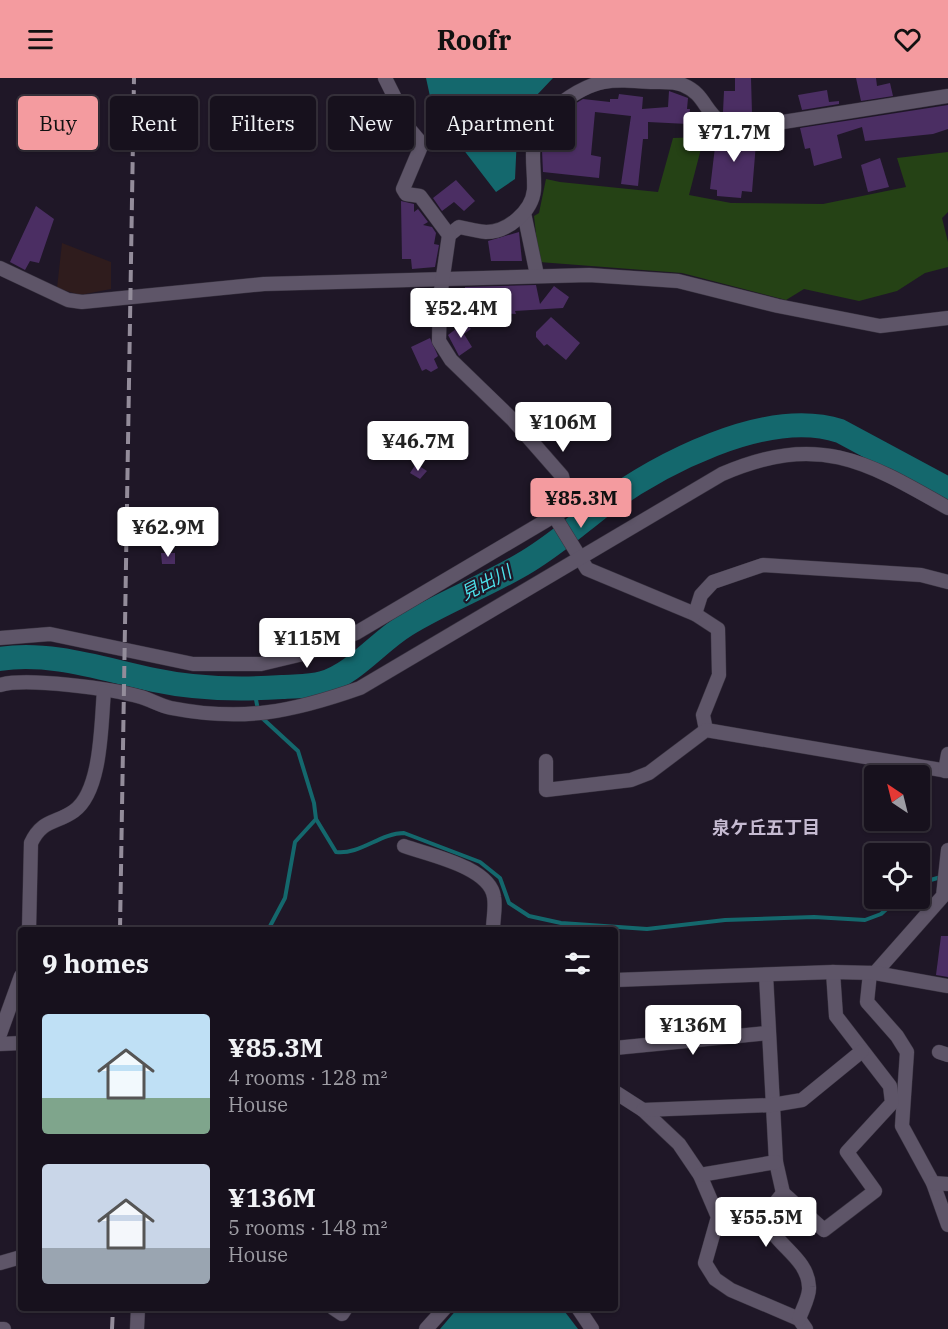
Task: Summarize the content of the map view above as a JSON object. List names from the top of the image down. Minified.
{"districts":["泉ケ丘五丁目"],"water":["見出川"],"north":"top left","page":{"header":"Roofr","chip":["Buy","Rent","Filters","New","Apartment"],"price":["¥71.7M","¥52.4M","¥106M","¥46.7M","¥85.3M","¥62.9M","¥115M","¥136M","¥55.5M"],"heading":"9 homes","list":[{"name":"¥85.3M","note":"4 rooms · 128 m² · House"},{"name":"¥136M","note":"5 rooms · 148 m² · House"}]}}
